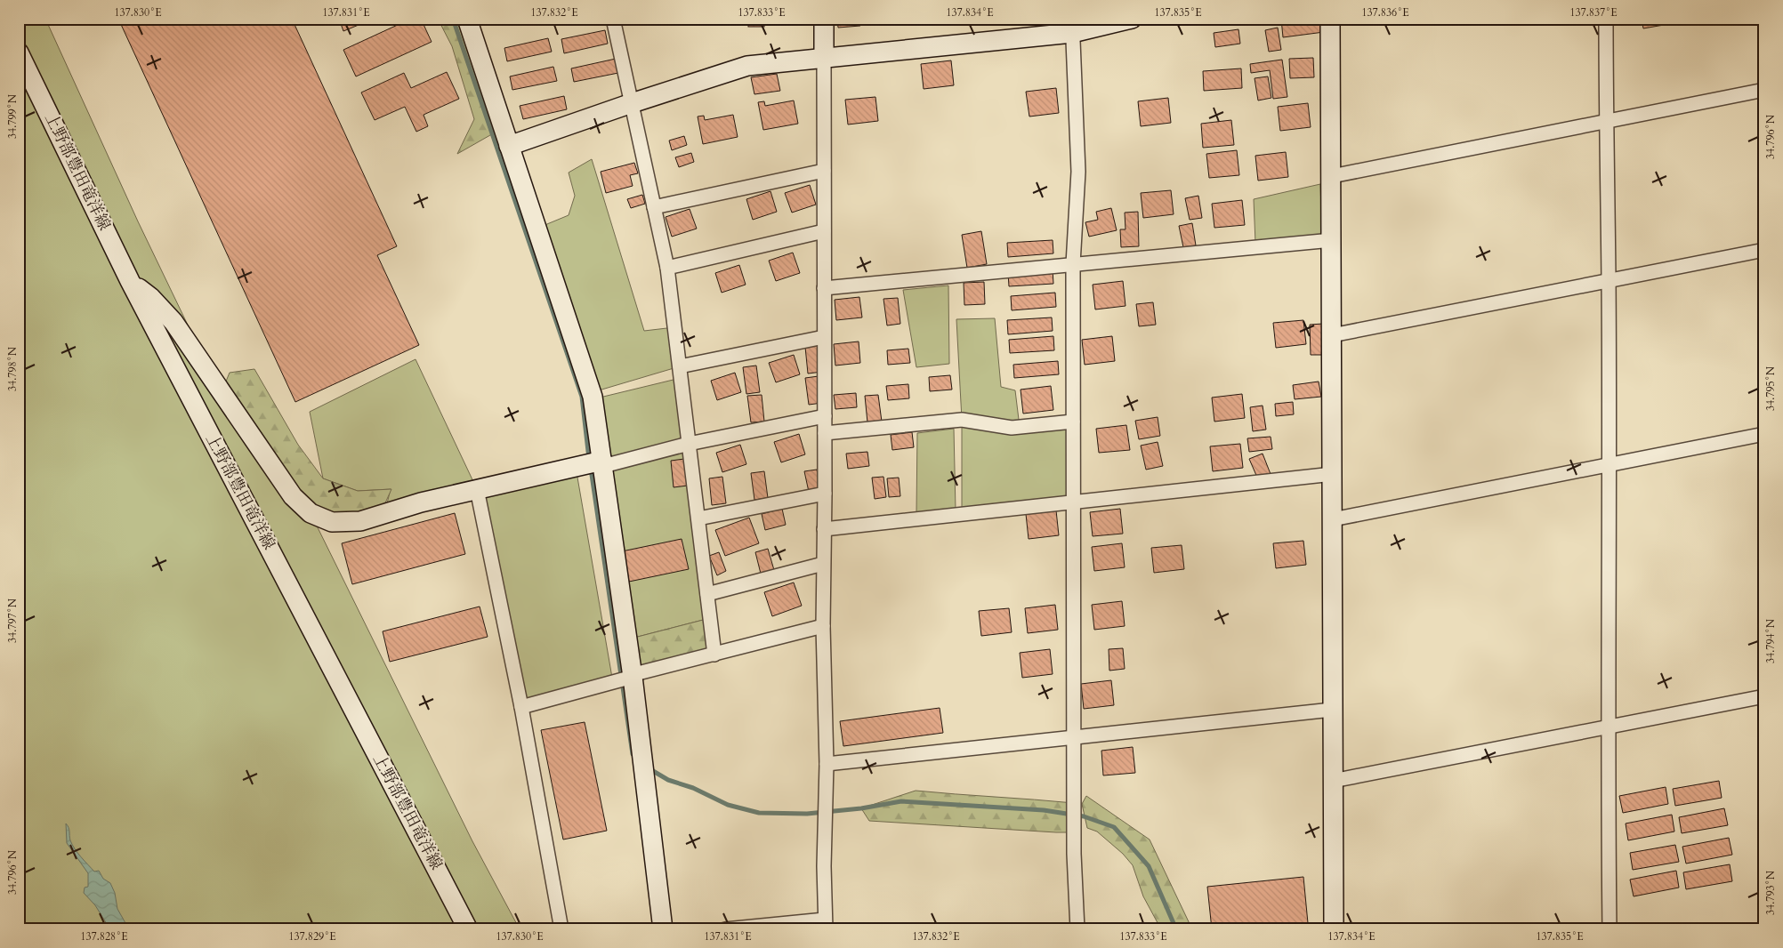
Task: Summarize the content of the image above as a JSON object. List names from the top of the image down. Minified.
{"streets":{"street":["上野部豊田竜洋線"]},"coordinates":["137.830°E","137.831°E","137.832°E","137.833°E","137.834°E","137.835°E","137.836°E","137.837°E","34.799°N","34.796°N","34.798°N","34.795°N","34.797°N","34.794°N","34.793°N","137.828°E","137.829°E"]}
